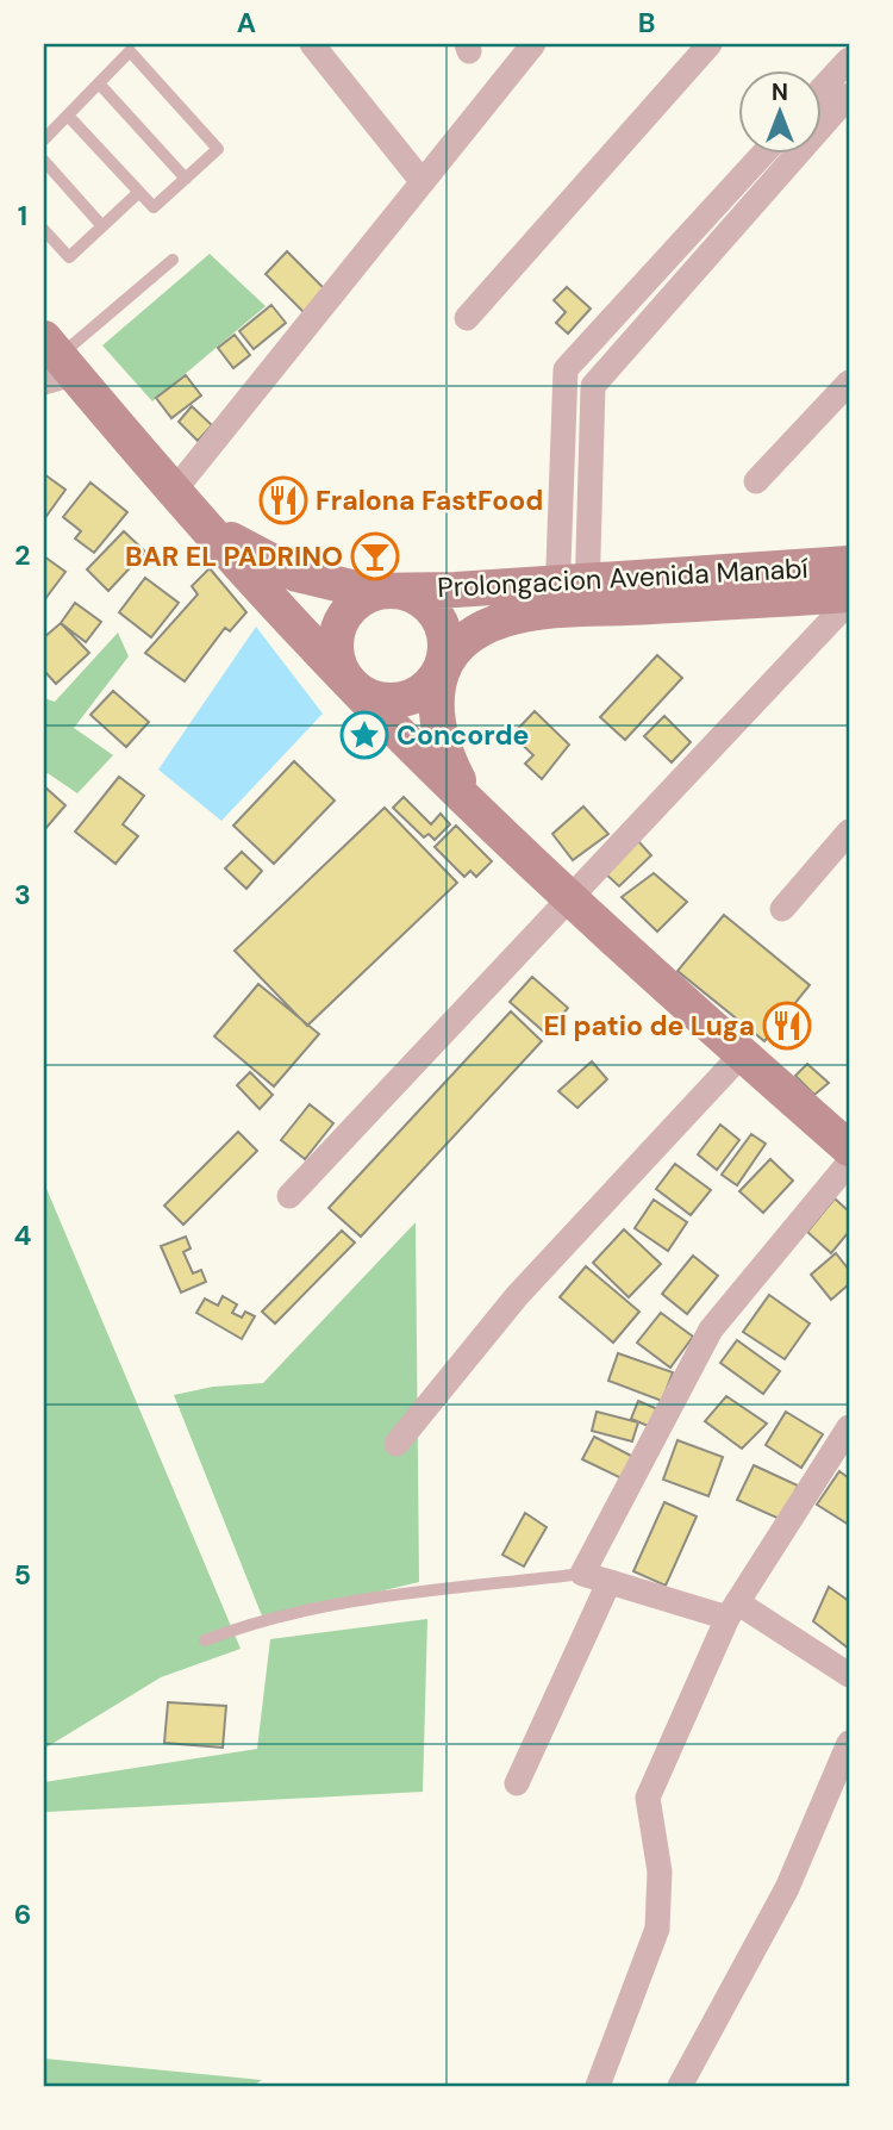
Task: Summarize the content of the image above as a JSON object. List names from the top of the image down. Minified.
{"streets":{"main road":["Prolongacion Avenida Manabí"]},"places":{"restaurant":["Fralona FastFood","El patio de Luga"],"bar":["BAR EL PADRINO"],"place":["Concorde"]},"north":"top","grid":{"columns":["A","B"],"rows":["1","2","3","4","5","6"]}}
